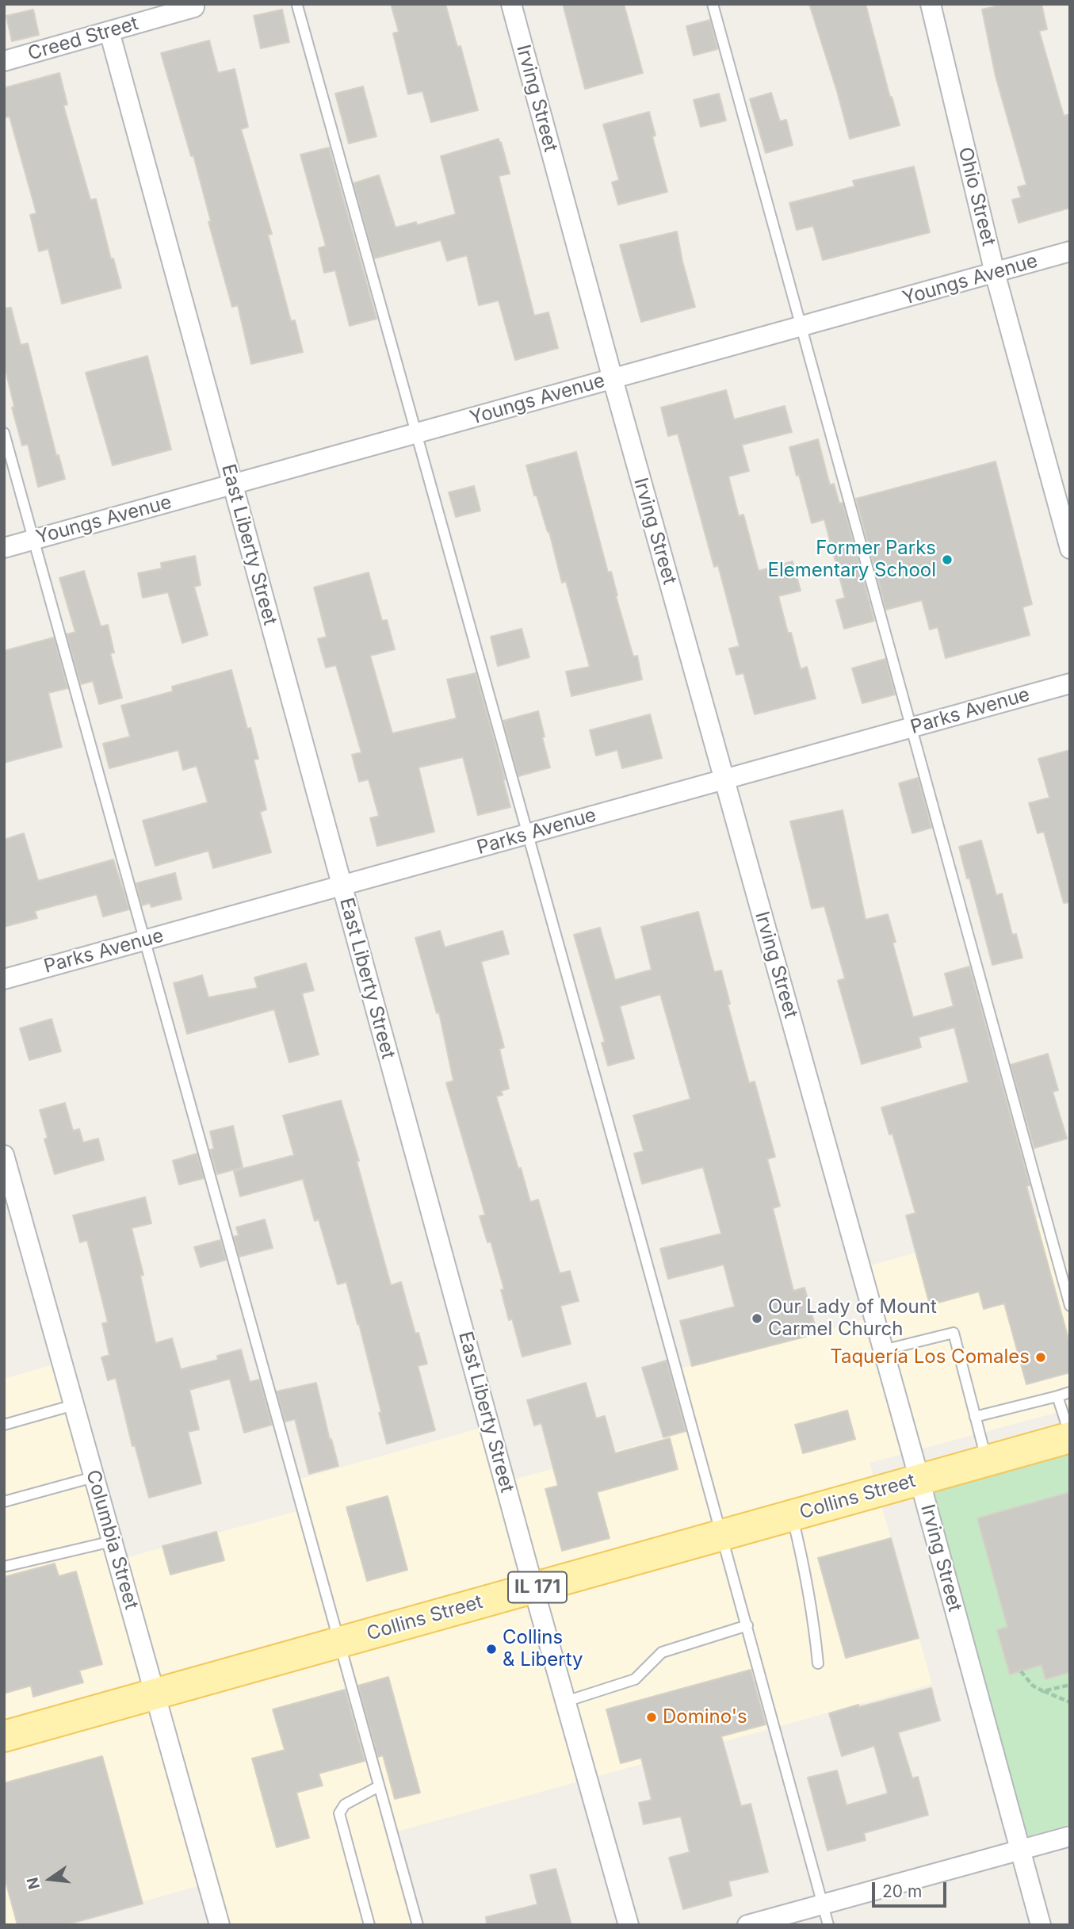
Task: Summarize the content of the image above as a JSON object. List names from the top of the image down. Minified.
{"streets":{"main road":["Collins Street","IL 171"],"street":["Creed Street","Irving Street","Ohio Street","Youngs Avenue","East Liberty Street","Parks Avenue","Columbia Street"]},"crossings":[["Creed Street","East Liberty Street"],["Irving Street","Youngs Avenue"],["Irving Street","Parks Avenue"],["Irving Street","Collins Street"],["Ohio Street","Youngs Avenue"],["Youngs Avenue","East Liberty Street"],["East Liberty Street","Parks Avenue"],["East Liberty Street","Collins Street"],["Collins Street","Columbia Street"]],"places":["Former Parks Elementary School","Our Lady of Mount Carmel Church","Taquería Los Comales","Collins & Liberty","Domino's"],"scale_bar":"20 m","north":"left"}
